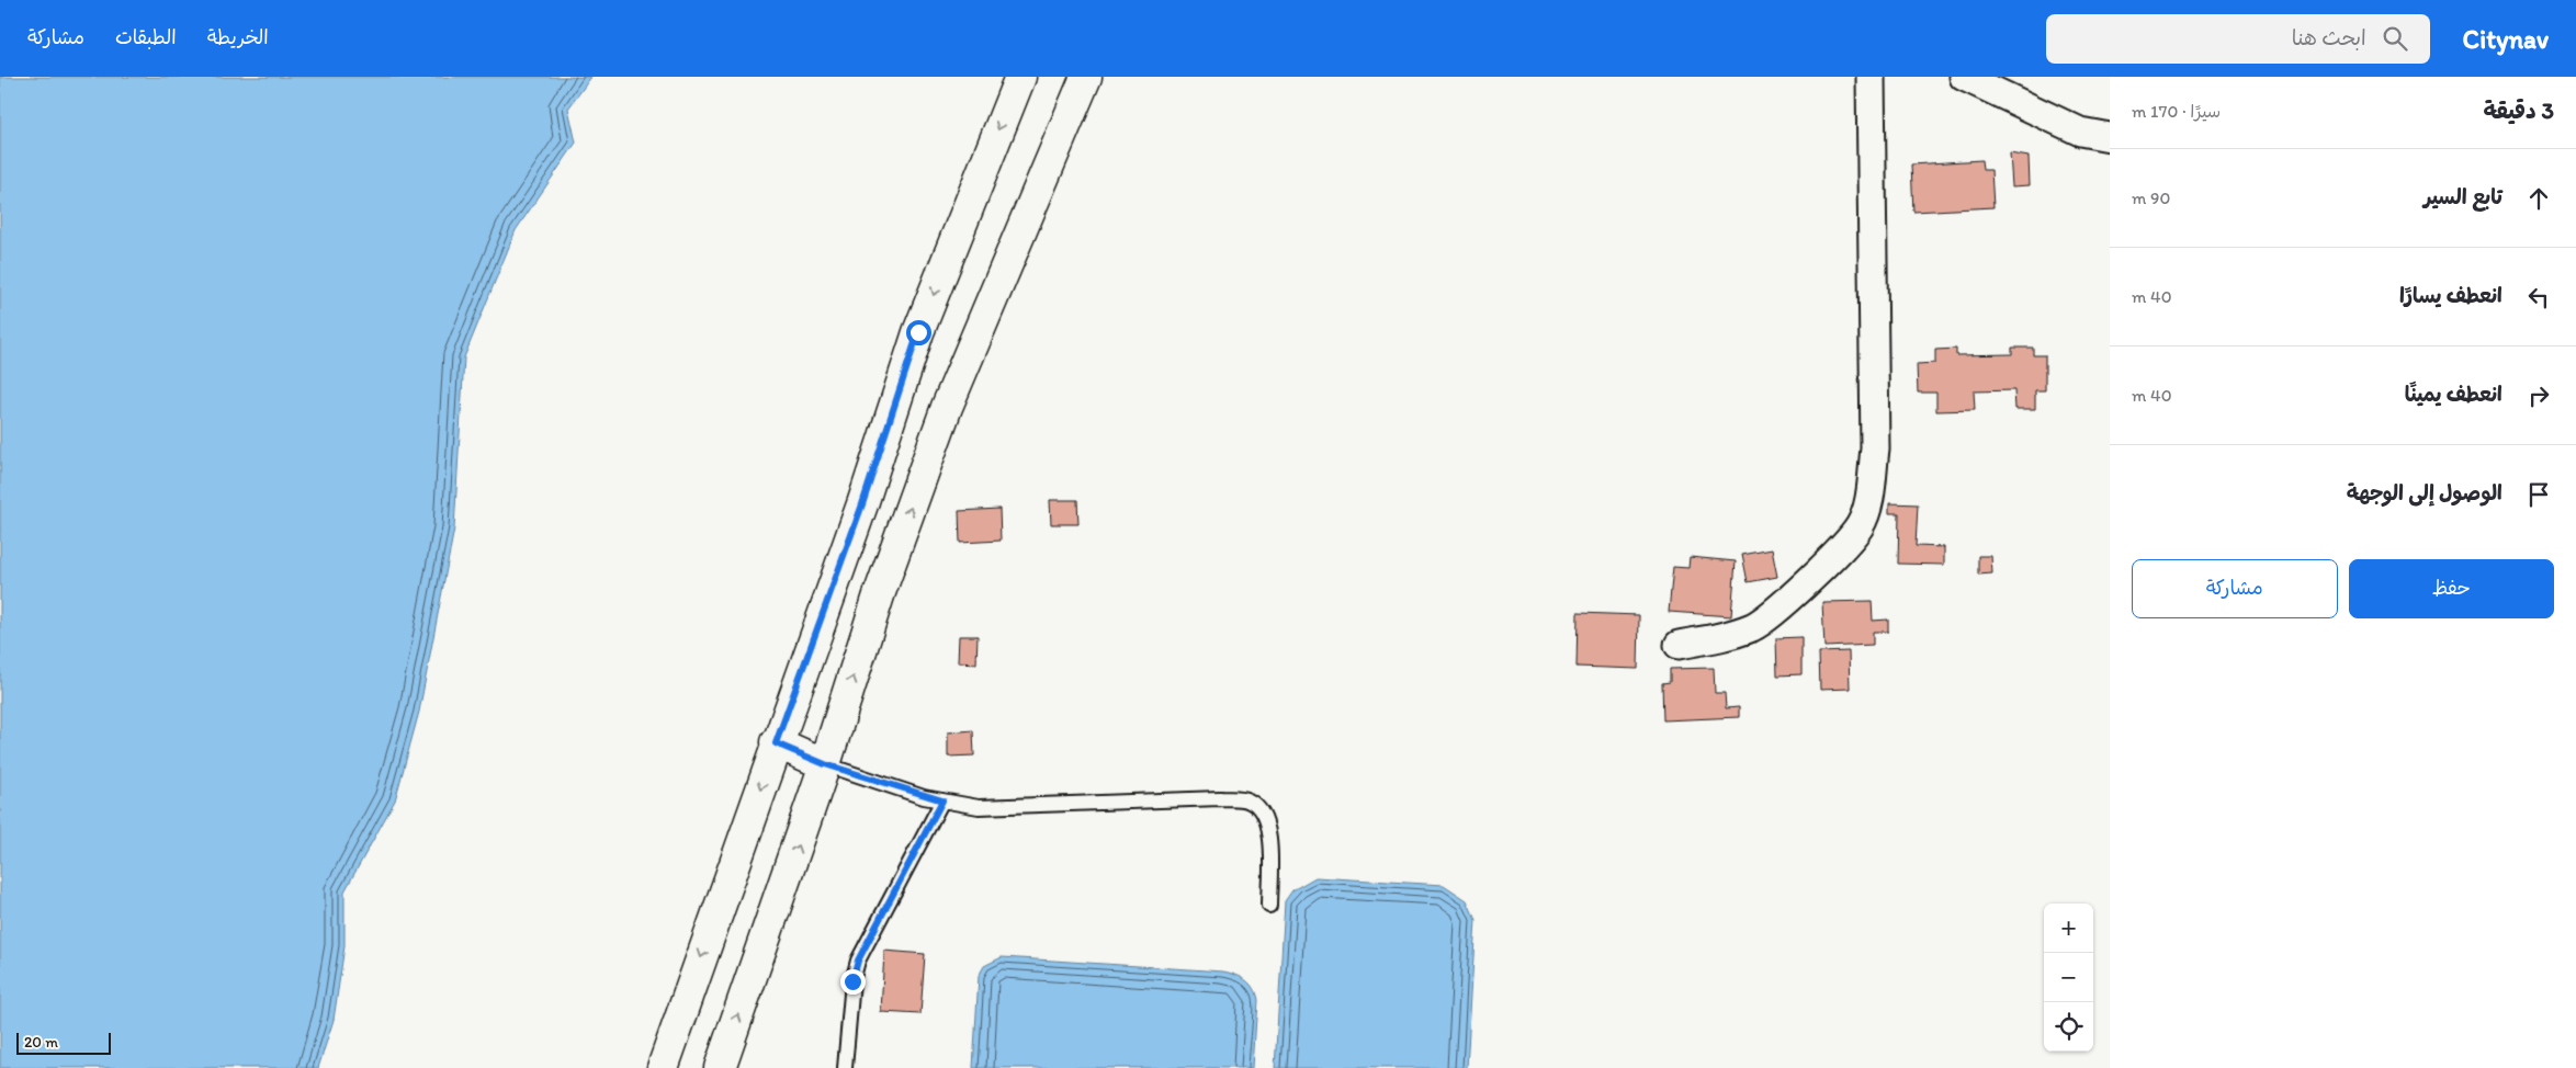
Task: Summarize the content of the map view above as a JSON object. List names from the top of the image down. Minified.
{"scale_bar":"20 m","page":{"header":"Citynav","search":"ابحث هنا","nav":["الخريطة","الطبقات","مشاركة"],"heading":["3 دقيقة","سيرًا · 170 m"],"list":[["تابع السير","90 m"],["انعطف يسارًا","40 m"],["انعطف يمينًا","40 m"],"الوصول إلى الوجهة"],"buttons":["حفظ","مشاركة"],"map_buttons":["+","−"],"scale":"20 m"}}
